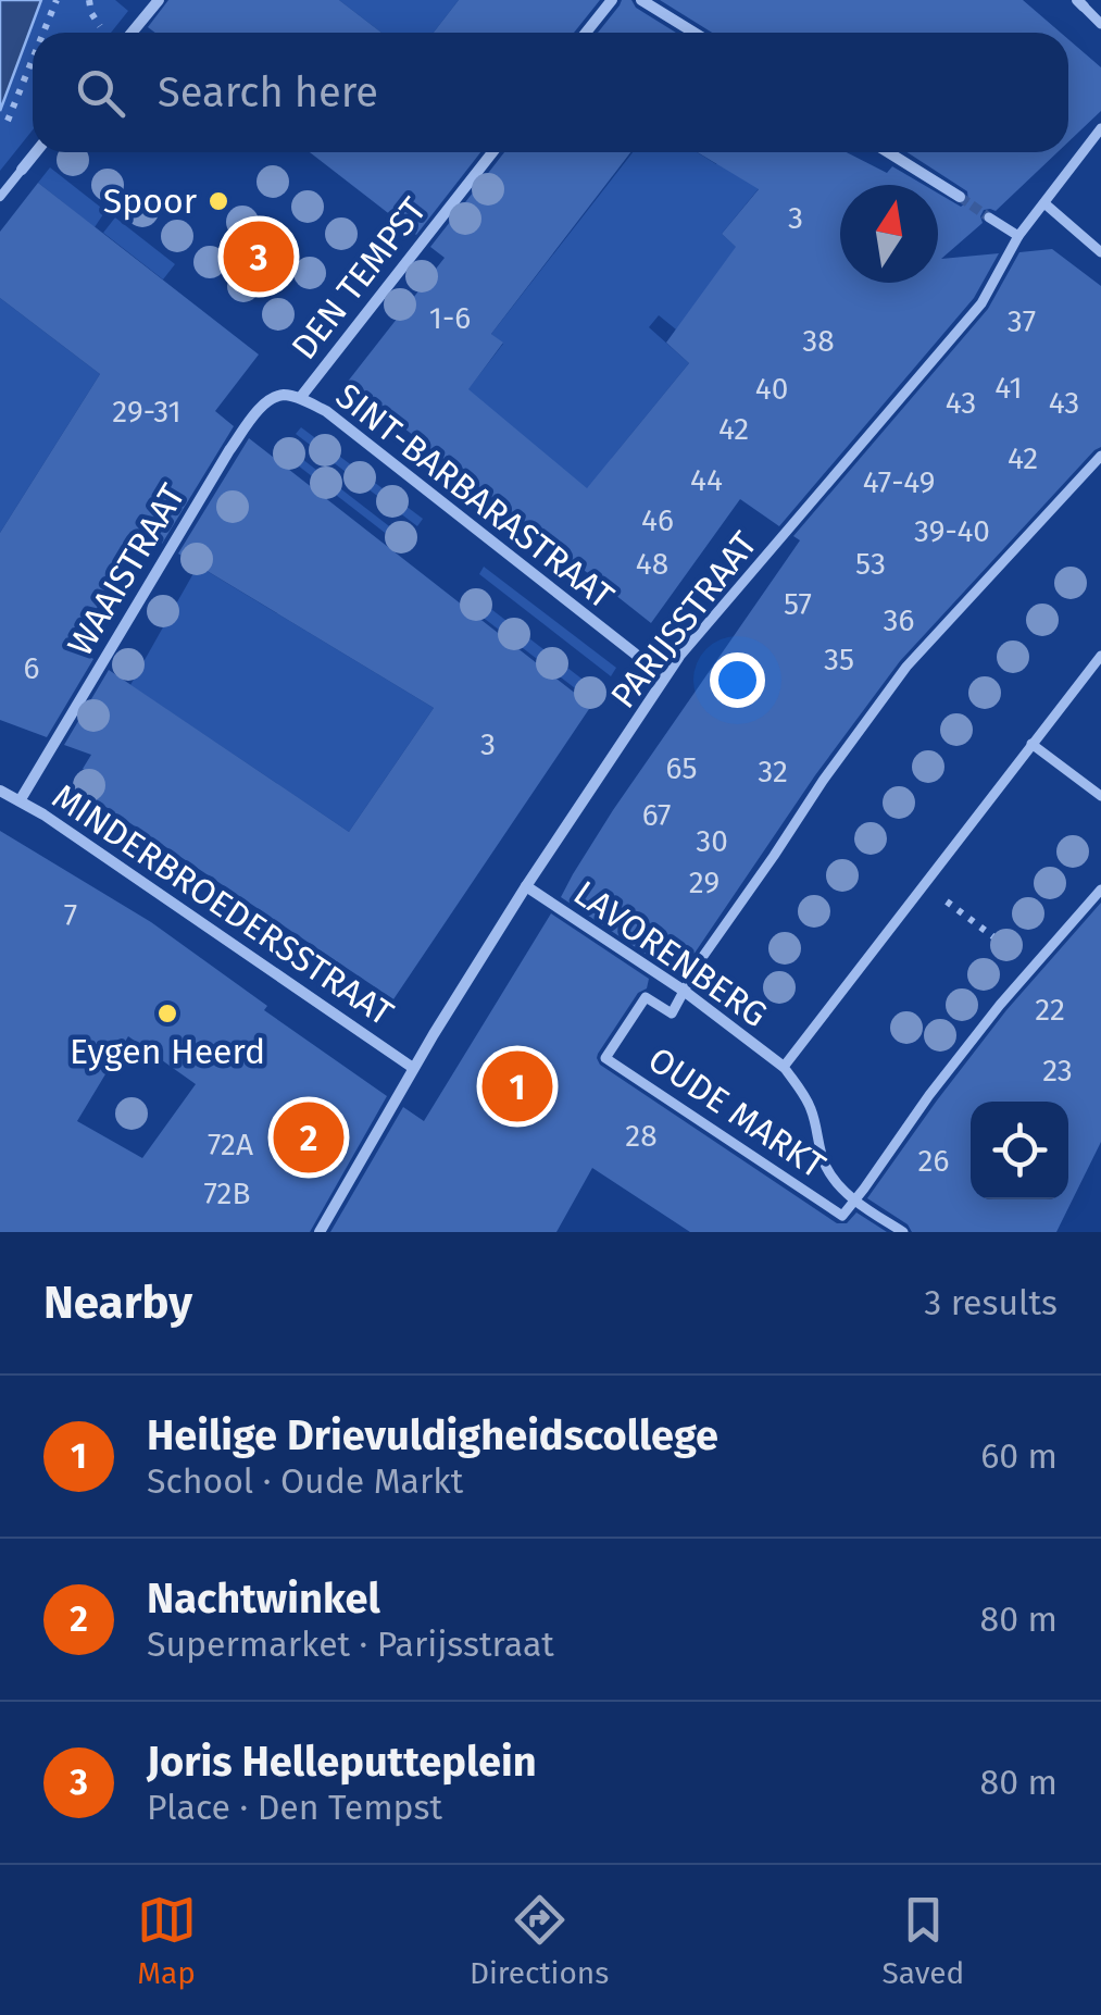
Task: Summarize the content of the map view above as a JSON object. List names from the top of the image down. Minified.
{"streets":{"street":["DEN TEMPST","SINT-BARBARASTRAAT","WAAISTRAAT","PARIJSSTRAAT","MINDERBROEDERSSTRAAT","LAVORENBERG","OUDE MARKT"]},"crossings":[["DEN TEMPST","SINT-BARBARASTRAAT"],["DEN TEMPST","WAAISTRAAT"],["SINT-BARBARASTRAAT","WAAISTRAAT"],["SINT-BARBARASTRAAT","PARIJSSTRAAT"],["WAAISTRAAT","MINDERBROEDERSSTRAAT"],["PARIJSSTRAAT","MINDERBROEDERSSTRAAT"],["PARIJSSTRAAT","LAVORENBERG"],["LAVORENBERG","OUDE MARKT"]],"places":["Spoor","Eygen Heerd"],"house_numbers":["3","1-6","37","38","41","40","43","43","29-31","42","42","44","47-49","46","39-40","48","53","57","36","35","6","3","65","32","67","30","29","7","22","23","28","72A","26","72B"],"north":"top","page":{"search":"Search here","pins":["3","1","2"],"heading":["Nearby","3 results"],"list":[{"mark":"1","name":"Heilige Drievuldigheidscollege","note":"School · Oude Markt","value":"60 m"},{"mark":"2","name":"Nachtwinkel","note":"Supermarket · Parijsstraat","value":"80 m"},{"mark":"3","name":"Joris Helleputteplein","note":"Place · Den Tempst","value":"80 m"}],"nav":["Map","Directions","Saved"]}}
